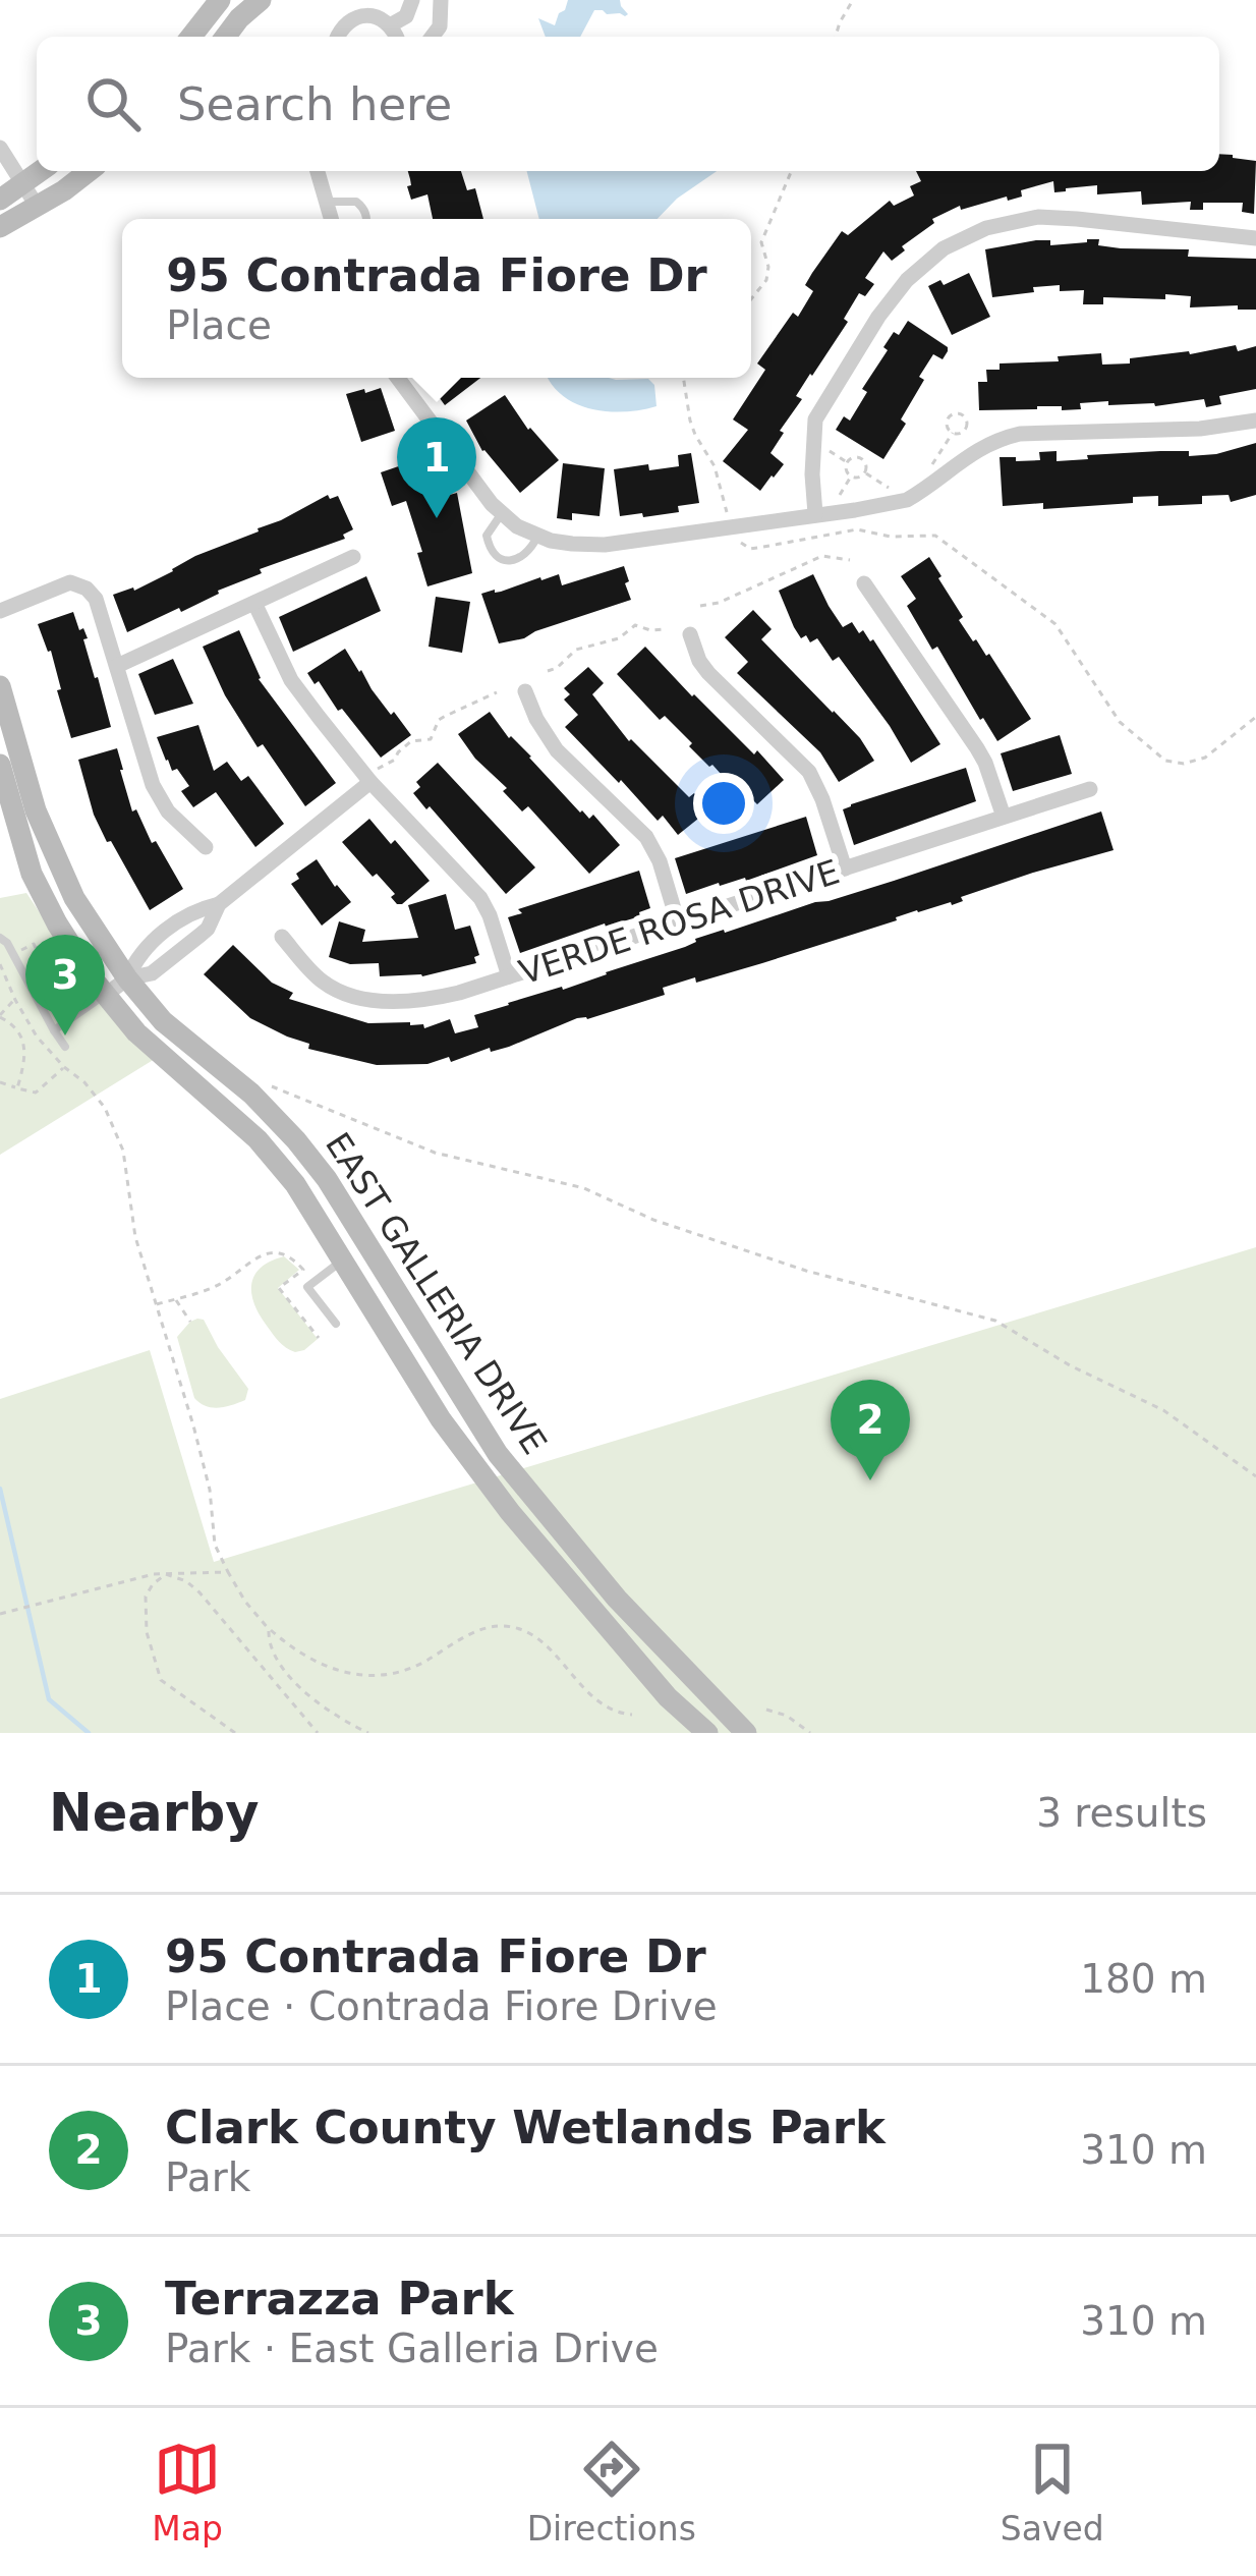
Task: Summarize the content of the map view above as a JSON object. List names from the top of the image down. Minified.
{"streets":{"main road":["EAST GALLERIA DRIVE"],"street":["VERDE ROSA DRIVE"]},"page":{"search":"Search here","popup":["95 Contrada Fiore Dr","Place"],"pins":["1","3","2"],"heading":["Nearby","3 results"],"list":[{"mark":"1","name":"95 Contrada Fiore Dr","note":"Place · Contrada Fiore Drive","value":"180 m"},{"mark":"2","name":"Clark County Wetlands Park","note":"Park","value":"310 m"},{"mark":"3","name":"Terrazza Park","note":"Park · East Galleria Drive","value":"310 m"}],"nav":["Map","Directions","Saved"]}}
